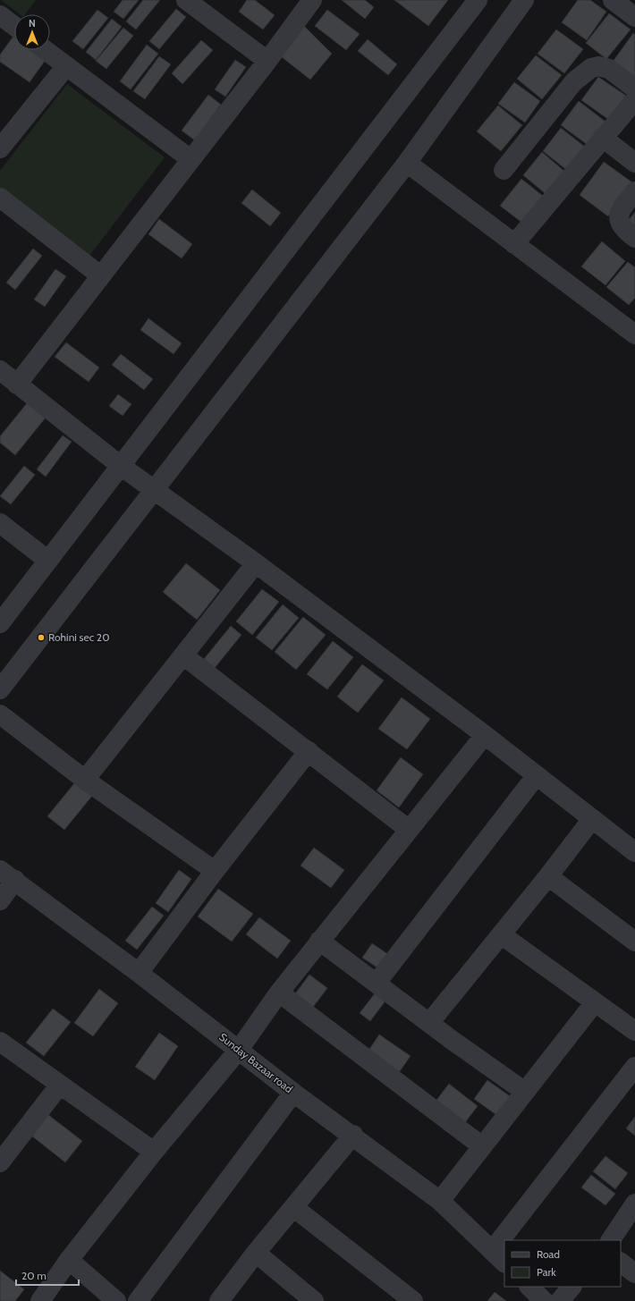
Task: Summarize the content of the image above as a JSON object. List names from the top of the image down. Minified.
{"streets":{"street":["Sunday Bazaar road"]},"places":["Rohini sec 20"],"legend":["Road","Park"],"scale_bar":"20 m","north":"top"}
